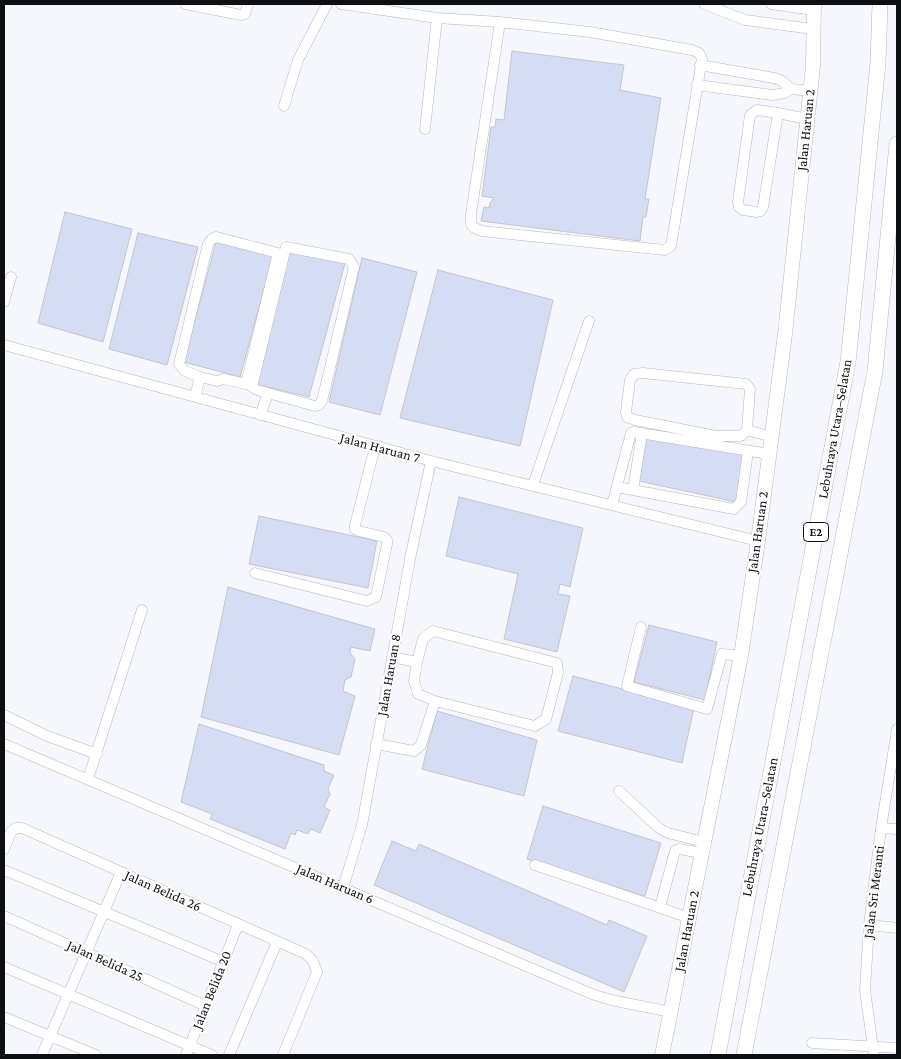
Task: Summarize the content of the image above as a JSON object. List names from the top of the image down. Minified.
{"streets":{"highway":["Lebuhraya Utara–Selatan","E2"],"main road":["Jalan Haruan 2"],"street":["Jalan Haruan 7","Jalan Haruan 8","Jalan Haruan 6","Jalan Belida 26","Jalan Sri Meranti","Jalan Belida 25","Jalan Belida 20"]},"crossings":[["Jalan Haruan 2","Jalan Haruan 7"],["Jalan Haruan 2","Jalan Haruan 6"],["Jalan Haruan 7","Jalan Haruan 8"],["Jalan Haruan 8","Jalan Haruan 6"],["Jalan Belida 26","Jalan Belida 20"],["Jalan Belida 25","Jalan Belida 20"]]}
